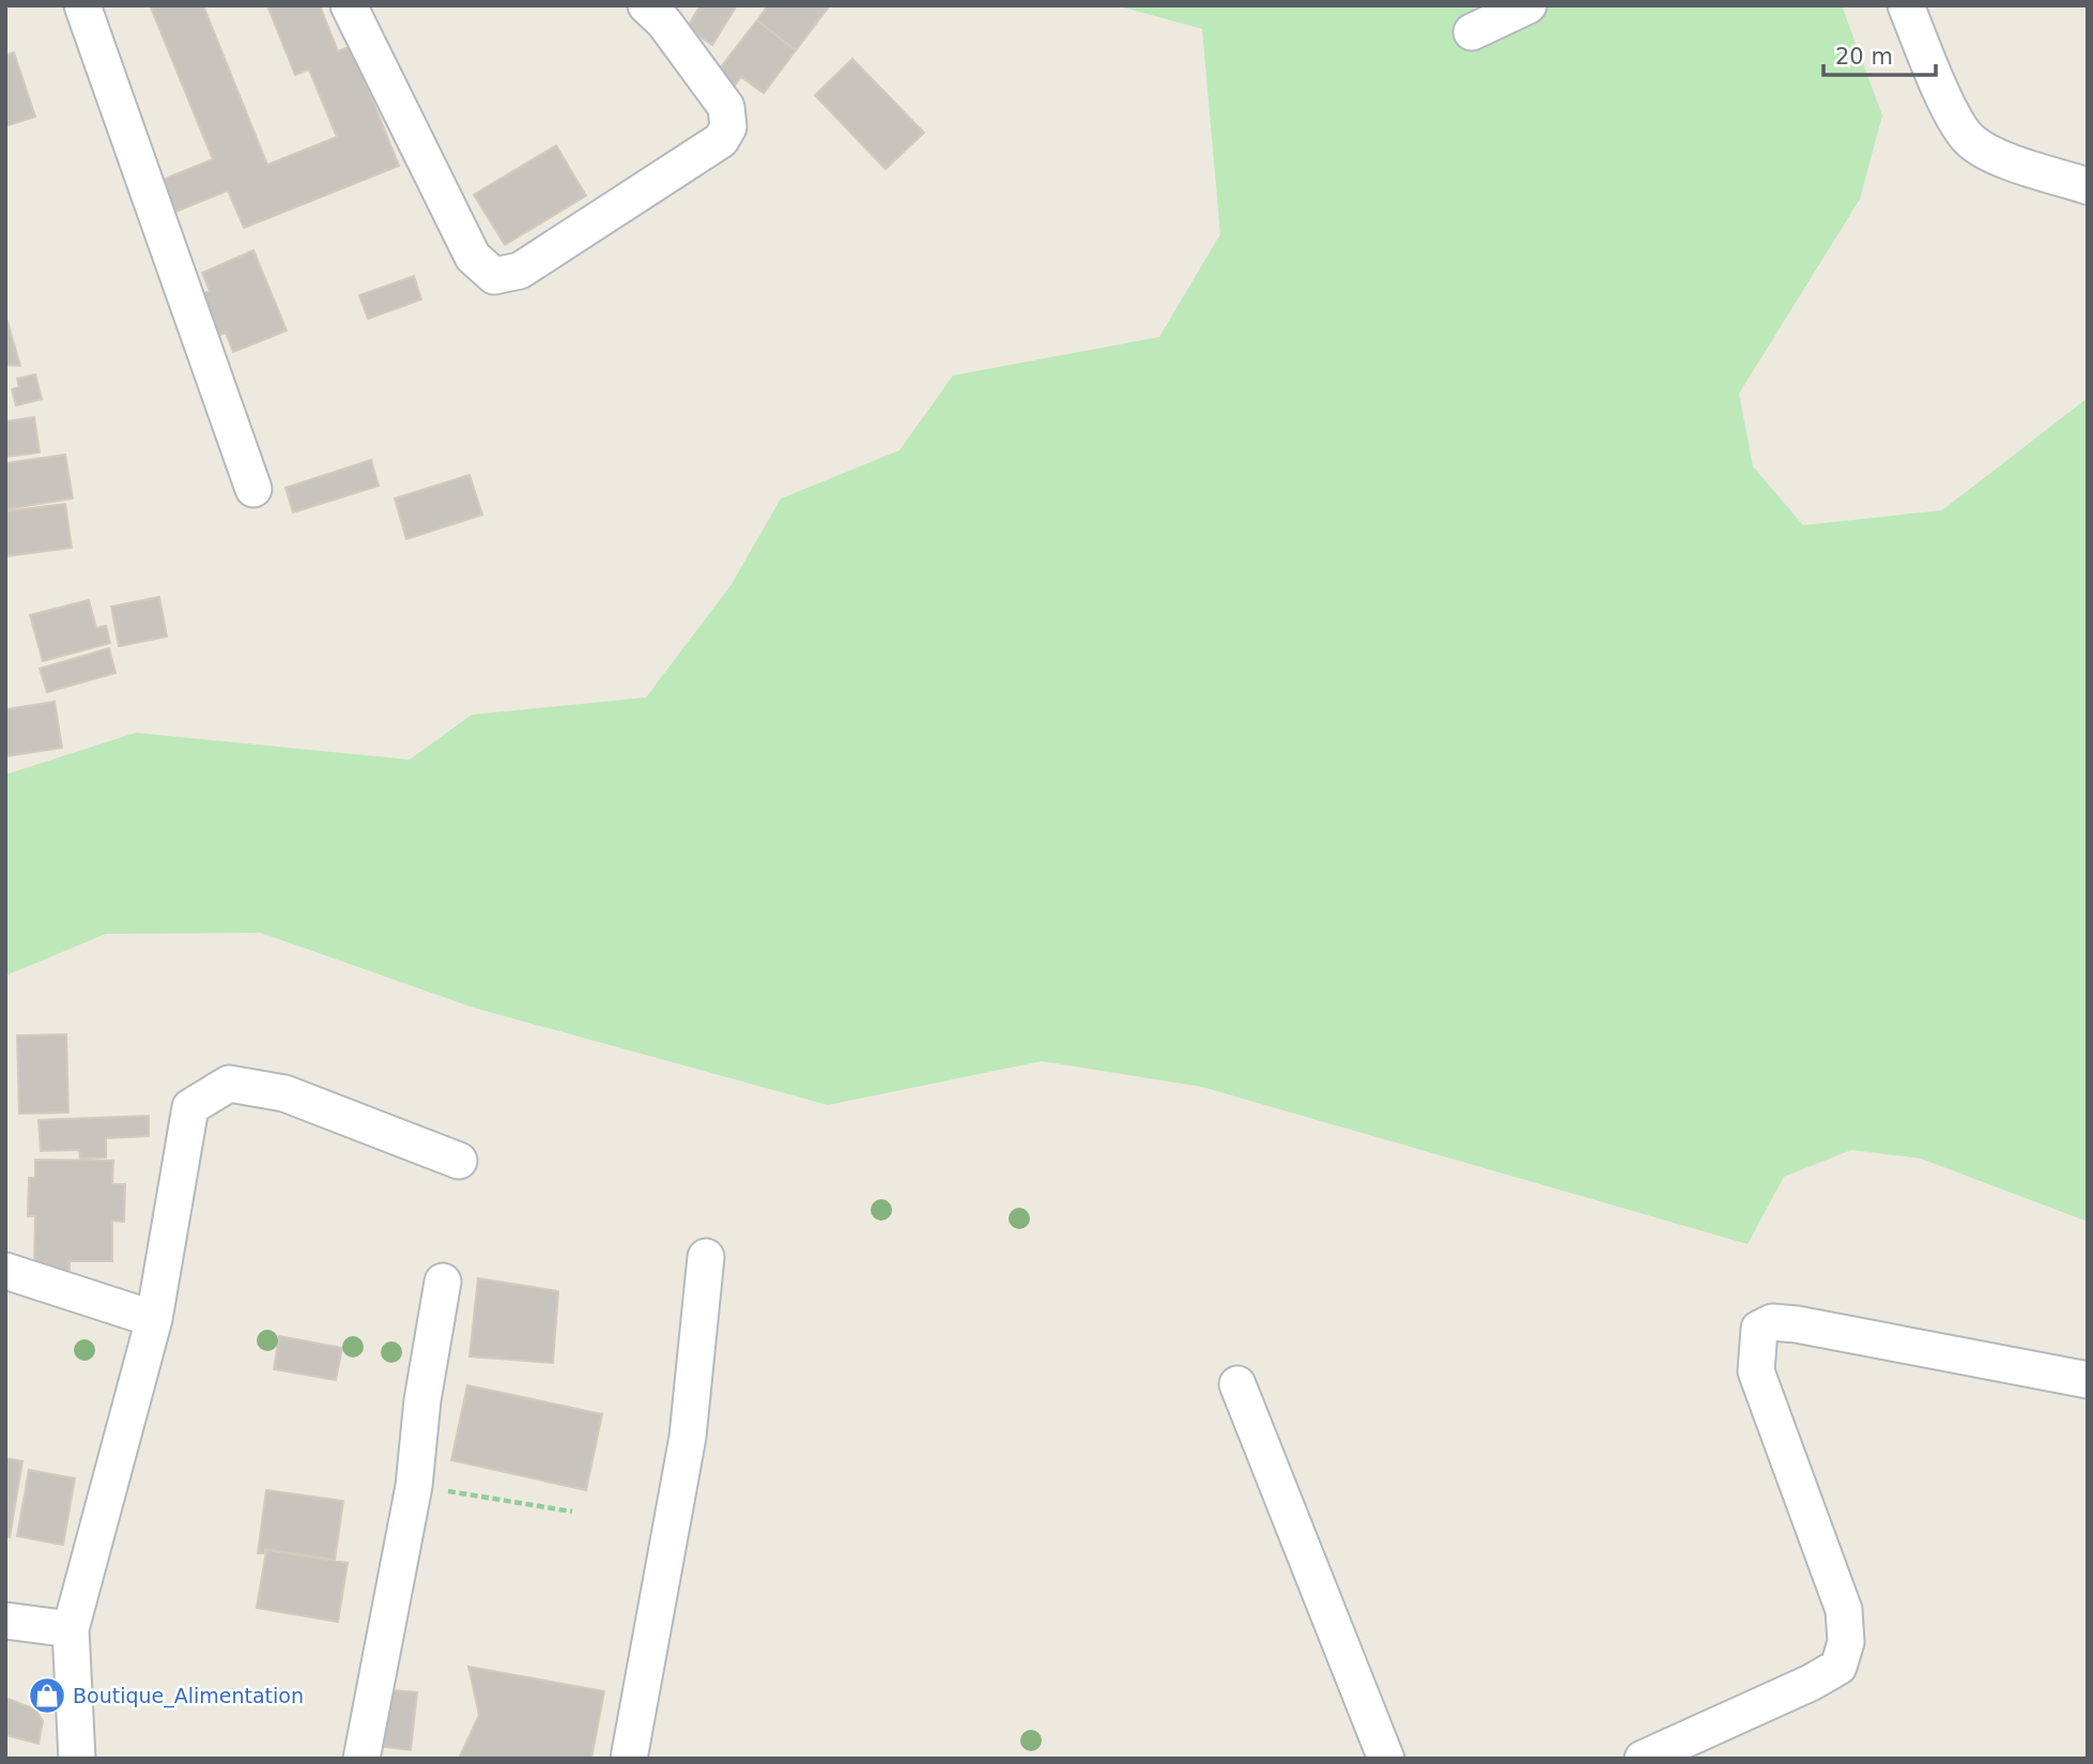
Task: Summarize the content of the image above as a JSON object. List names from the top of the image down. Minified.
{"places":{"shop":["Boutique_Alimentation"]},"scale_bar":"20 m"}
